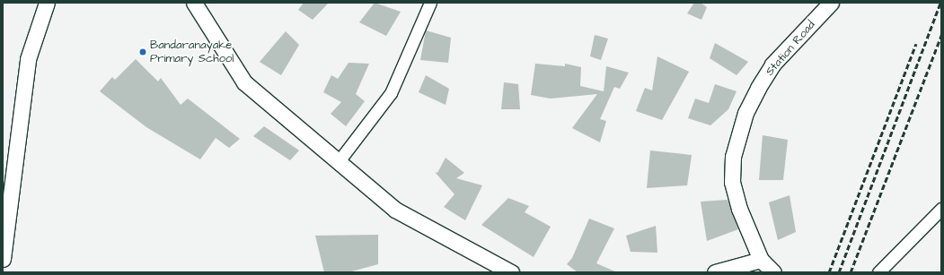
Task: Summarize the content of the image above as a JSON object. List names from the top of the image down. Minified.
{"streets":{"street":["Station Road"]},"places":["Bandaranayake Primary School"]}
